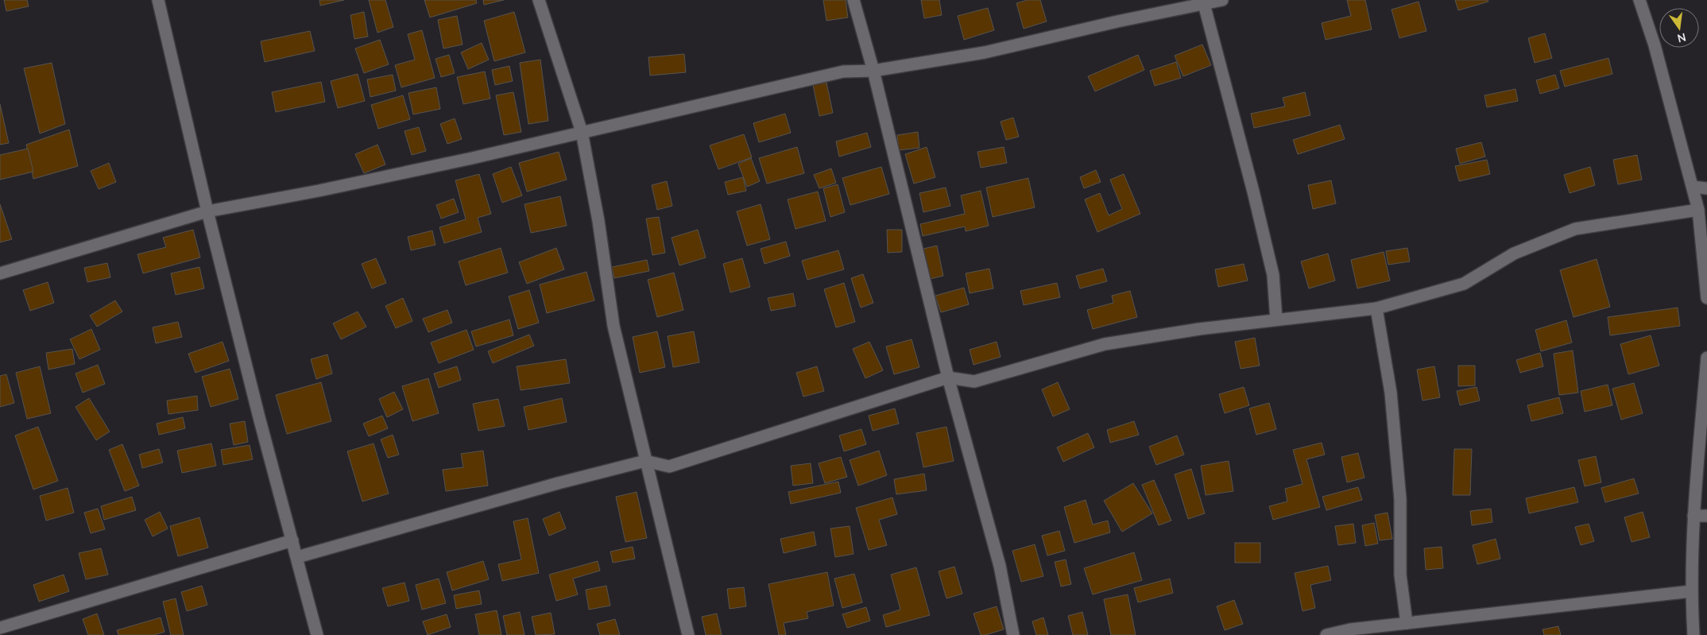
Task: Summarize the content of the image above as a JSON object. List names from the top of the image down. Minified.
{"north":"bottom"}
